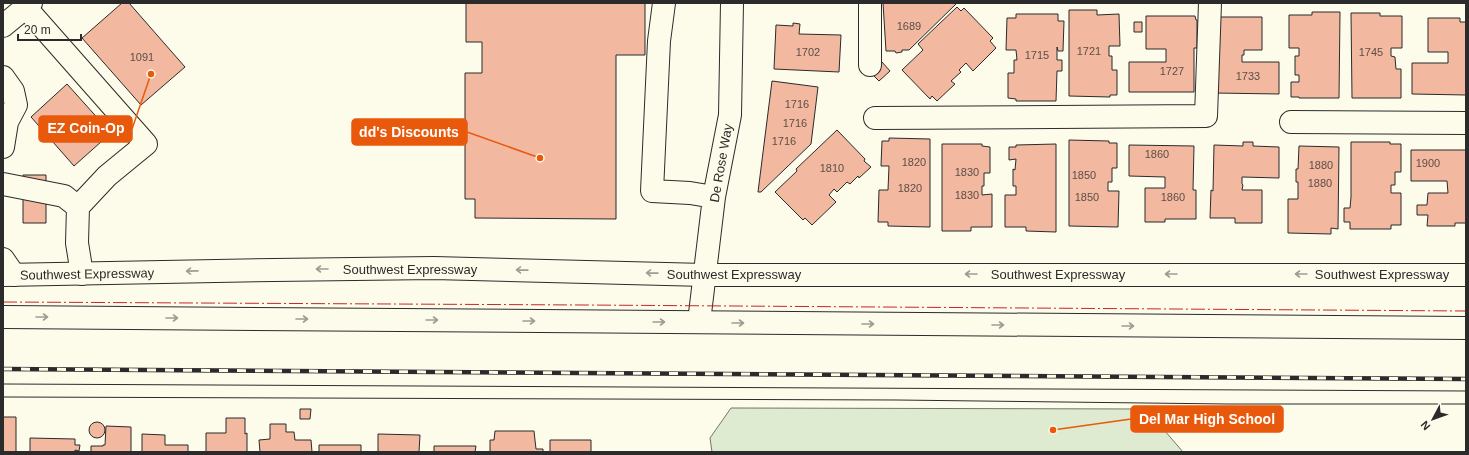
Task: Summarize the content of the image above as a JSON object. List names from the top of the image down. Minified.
{"streets":{"main road":["De Rose Way","Southwest Expressway"]},"crossings":[["De Rose Way","Southwest Expressway"]],"places":["EZ Coin-Op","dd's Discounts","Del Mar High School"],"house_numbers":["1689","1721","1702","1745","1715","1091","1727","1733","1716","1716","1716","1860","1820","1900","1880","1810","1830","1850","1880","1820","1830","1850","1860"],"scale_bar":"20 m","north":"bottom left"}
